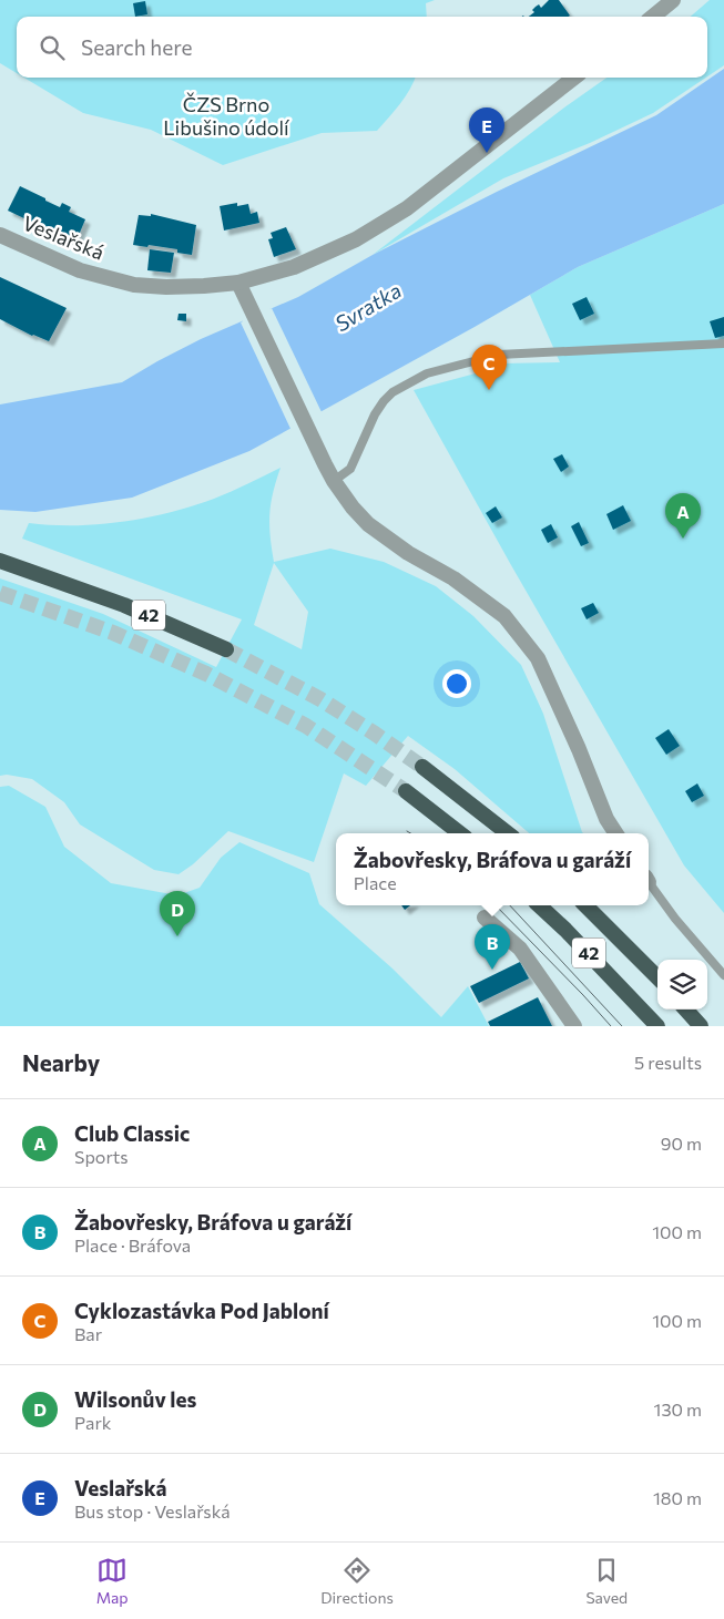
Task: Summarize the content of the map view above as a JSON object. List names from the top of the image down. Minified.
{"streets":{"highway":["42"],"street":["Veslařská"]},"water":["Svratka"],"parks":["ČZS Brno Libušino údolí"],"page":{"search":"Search here","pins":["E","C","A","D","B"],"popup":["Žabovřesky, Bráfova u garáží","Place"],"heading":["Nearby","5 results"],"list":[{"mark":"A","name":"Club Classic","note":"Sports","value":"90 m"},{"mark":"B","name":"Žabovřesky, Bráfova u garáží","note":"Place · Bráfova","value":"100 m"},{"mark":"C","name":"Cyklozastávka Pod Jabloní","note":"Bar","value":"100 m"},{"mark":"D","name":"Wilsonův les","note":"Park","value":"130 m"},{"mark":"E","name":"Veslařská","note":"Bus stop · Veslařská","value":"180 m"}],"nav":["Map","Directions","Saved"]}}
